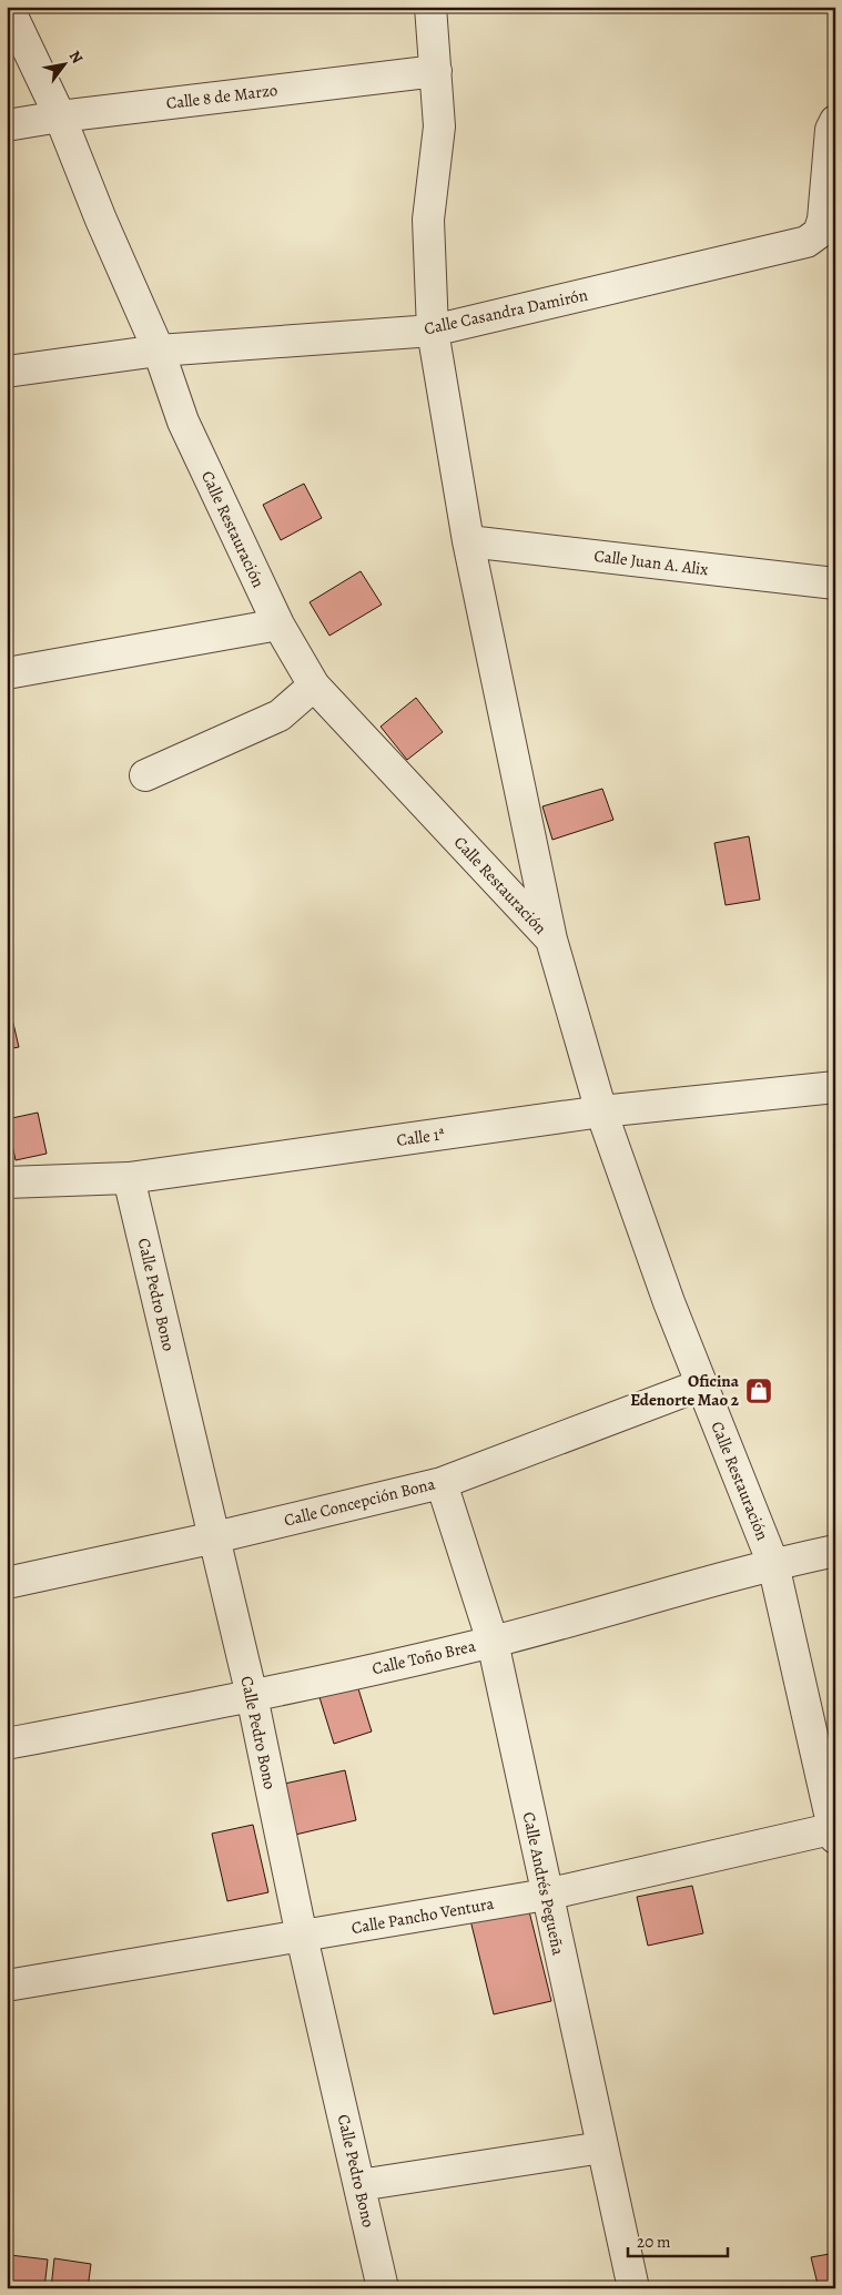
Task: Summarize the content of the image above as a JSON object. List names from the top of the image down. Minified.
{"streets":{"street":["Calle 8 de Marzo","Calle Casandra Damirón","Calle Restauración","Calle Juan A. Alix","Calle 1ª","Calle Pedro Bono","Calle Concepción Bona","Calle Toño Brea","Calle Andrés Pegueña","Calle Pancho Ventura"]},"crossings":[["Calle 8 de Marzo","Calle Restauración"],["Calle Casandra Damirón","Calle Restauración"],["Calle Restauración","Calle 1ª"],["Calle Restauración","Calle Concepción Bona"],["Calle Restauración","Calle Toño Brea"],["Calle Restauración","Calle Pancho Ventura"],["Calle 1ª","Calle Pedro Bono"],["Calle Pedro Bono","Calle Concepción Bona"],["Calle Pedro Bono","Calle Toño Brea"],["Calle Pedro Bono","Calle Pancho Ventura"],["Calle Concepción Bona","Calle Andrés Pegueña"],["Calle Toño Brea","Calle Andrés Pegueña"],["Calle Andrés Pegueña","Calle Pancho Ventura"]],"places":{"shop":["Oficina Edenorte Mao 2"]},"scale_bar":"20 m","north":"top right"}
